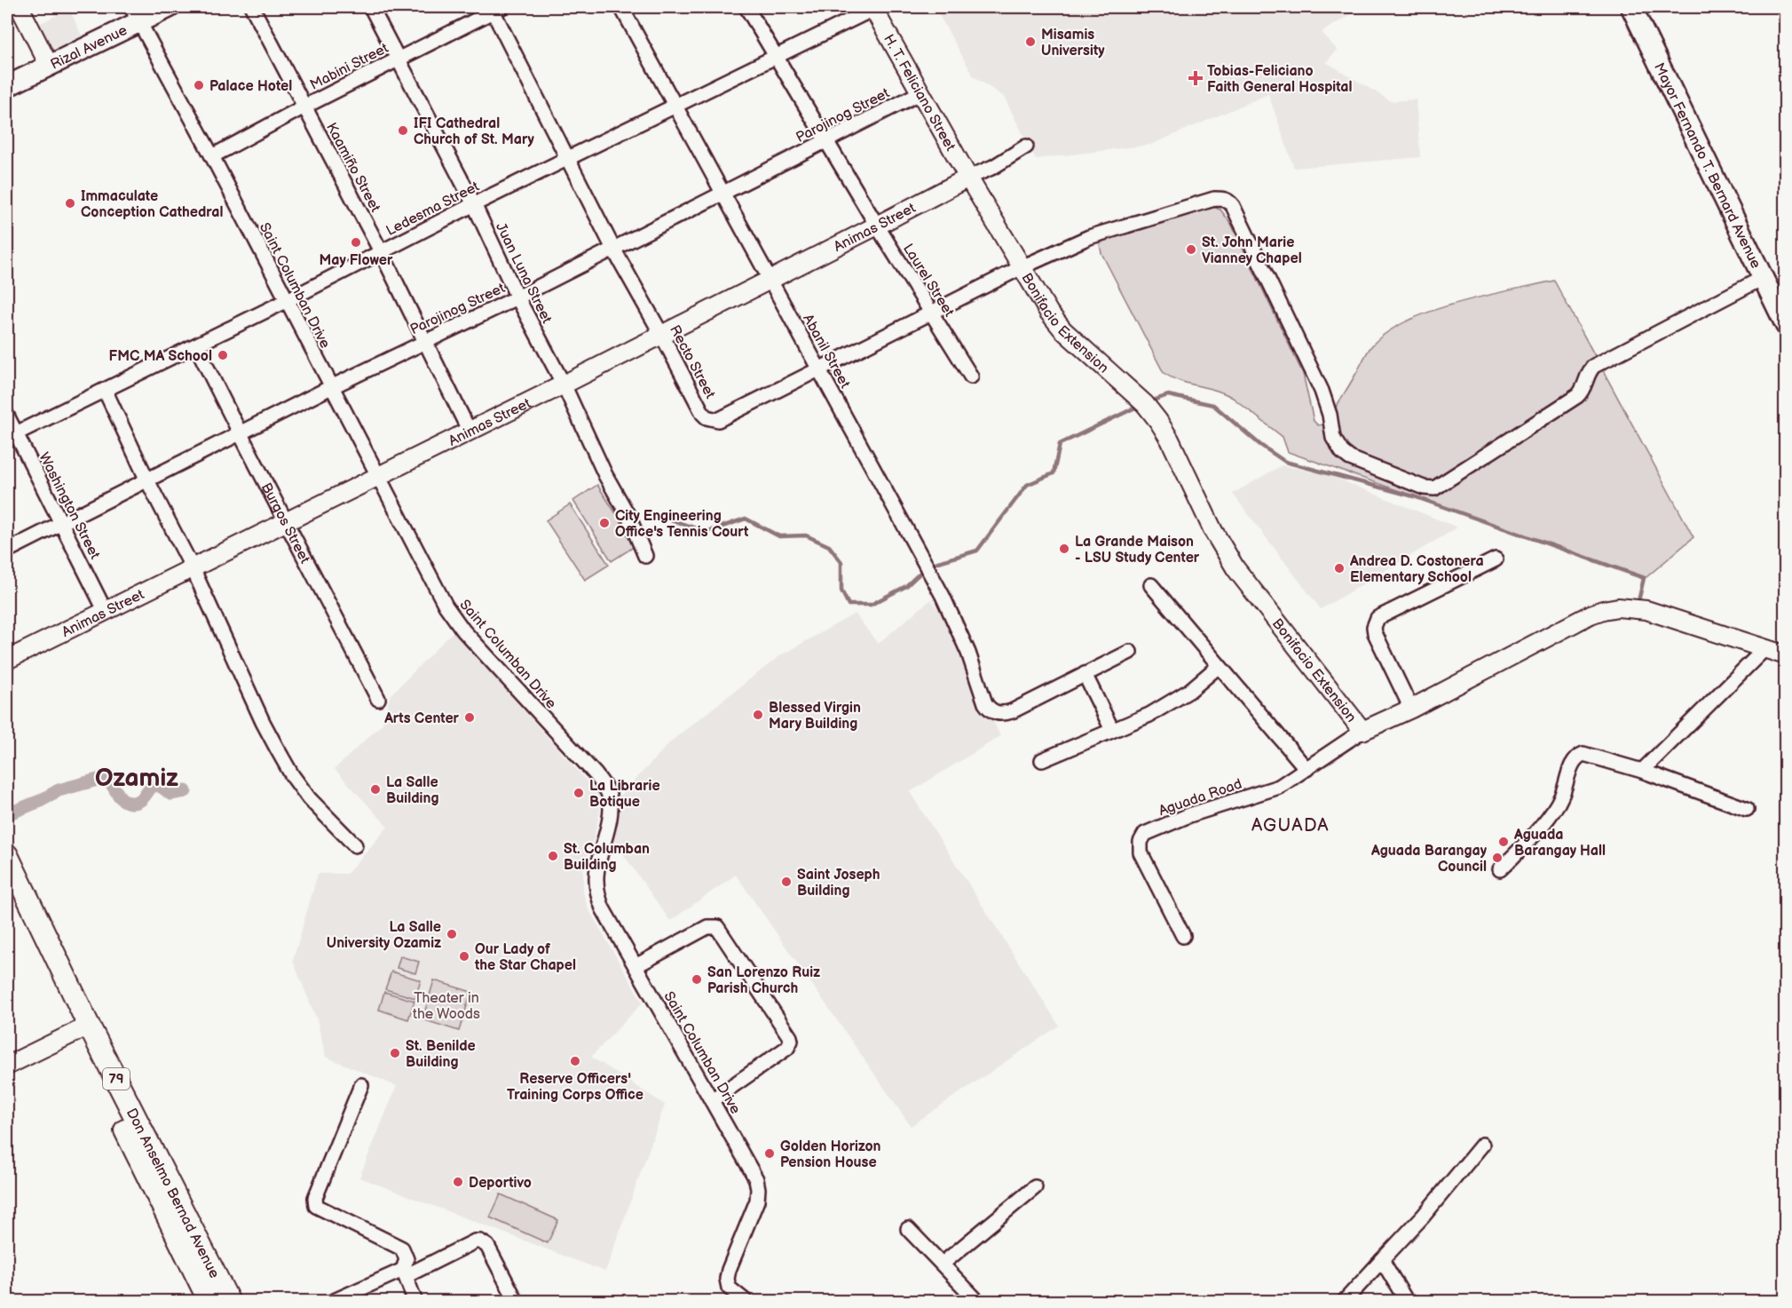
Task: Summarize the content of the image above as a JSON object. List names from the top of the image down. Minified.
{"streets":{"main road":["Rizal Avenue","Mayor Fernando T. Bernard Avenue","79","Don Anselmo Bernad Avenue"],"street":["Mabini Street","H. T. Feliciano Street","Parojinog Street","Kaamiño Street","Ledesma Street","Animas Street","Juan Luna Street","Laurel Street","Saint Columban Drive","Bonifacio Extension","Abanil Street","Recto Street","Washington Street","Burgos Street","Aguada Road"]},"crossings":[["Rizal Avenue","Saint Columban Drive"],["Mabini Street","Kaamiño Street"],["Mabini Street","Juan Luna Street"],["Mabini Street","Saint Columban Drive"],["Mabini Street","Recto Street"],["H. T. Feliciano Street","Parojinog Street"],["H. T. Feliciano Street","Ledesma Street"],["H. T. Feliciano Street","Animas Street"],["H. T. Feliciano Street","Bonifacio Extension"],["H. T. Feliciano Street","Recto Street"],["Parojinog Street","Kaamiño Street"],["Parojinog Street","Juan Luna Street"],["Parojinog Street","Laurel Street"],["Parojinog Street","Saint Columban Drive"],["Parojinog Street","Abanil Street"],["Parojinog Street","Recto Street"],["Parojinog Street","Washington Street"],["Parojinog Street","Burgos Street"],["Mayor Fernando T. Bernard Avenue","Recto Street"],["Kaamiño Street","Ledesma Street"],["Kaamiño Street","Animas Street"],["Ledesma Street","Juan Luna Street"],["Ledesma Street","Laurel Street"],["Ledesma Street","Saint Columban Drive"],["Ledesma Street","Abanil Street"],["Ledesma Street","Recto Street"],["Ledesma Street","Washington Street"],["Ledesma Street","Burgos Street"],["Animas Street","Juan Luna Street"],["Animas Street","Laurel Street"],["Animas Street","Saint Columban Drive"],["Animas Street","Abanil Street"],["Animas Street","Recto Street"],["Animas Street","Washington Street"],["Animas Street","Burgos Street"],["Laurel Street","Recto Street"],["Bonifacio Extension","Recto Street"],["Bonifacio Extension","Aguada Road"],["Abanil Street","Recto Street"]],"districts":["Ozamiz","AGUADA"],"parks":["Theater in the Woods"],"places":{"other":["Misamis University","Palace Hotel","IFI Cathedral Church of St. Mary","Immaculate Conception Cathedral","May Flower","St. John Marie Vianney Chapel","FMC MA School","City Engineering Office's Tennis Court","La Grande Maison - LSU Study Center","Andrea D. Costonera Elementary School","Blessed Virgin Mary Building","Arts Center","La Salle Building","La Librarie Botique","Aguada Barangay Hall","St. Columban Building","Aguada Barangay Council","Saint Joseph Building","La Salle University Ozamiz","Our Lady of the Star Chapel","San Lorenzo Ruiz Parish Church","St. Benilde Building","Reserve Officers' Training Corps Office","Golden Horizon Pension House","Deportivo"],"health":["Tobias-Feliciano Faith General Hospital"]}}
